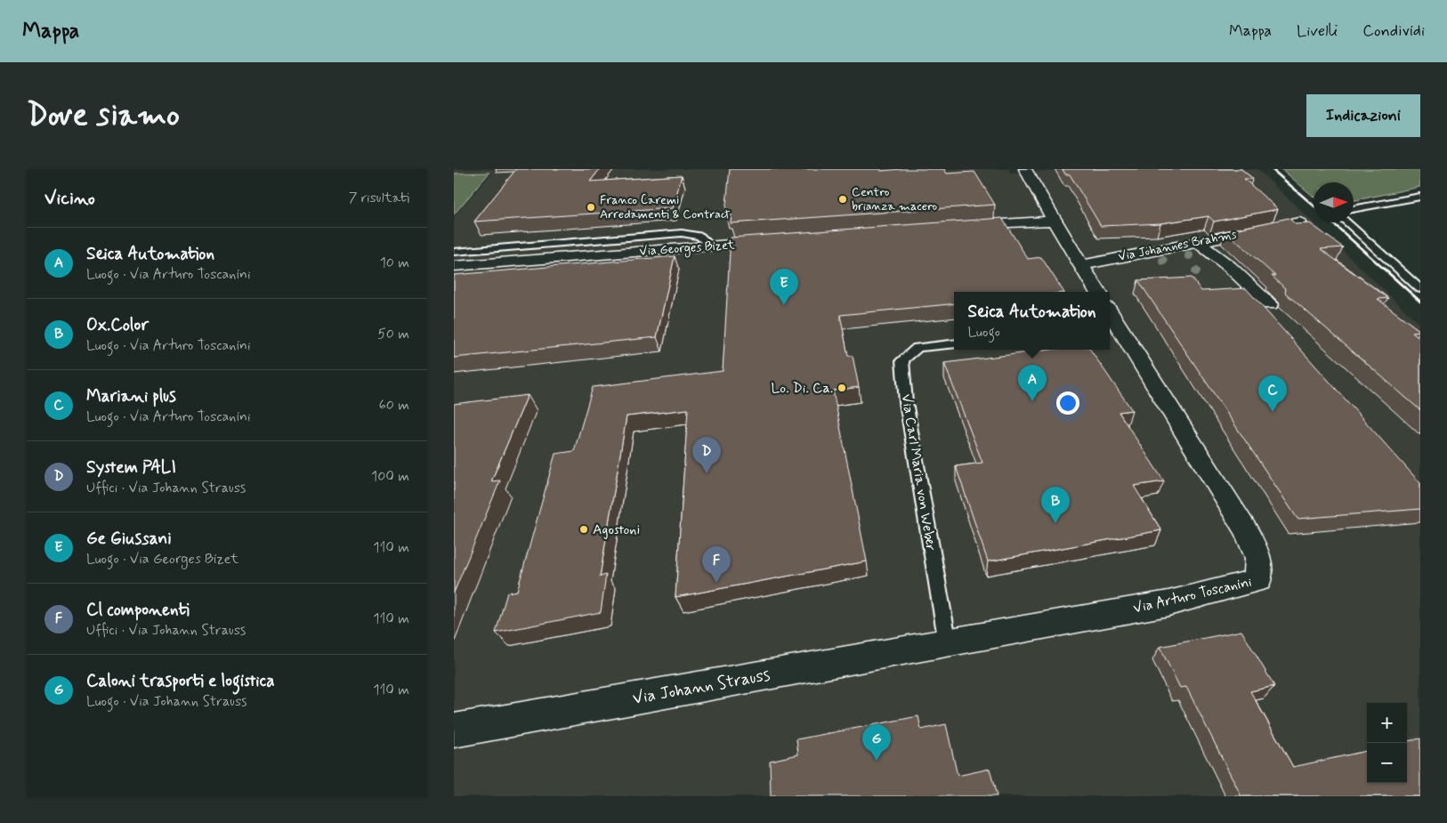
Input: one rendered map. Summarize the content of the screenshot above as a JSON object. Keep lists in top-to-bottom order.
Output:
{
  "streets": {
    "street": [
      "Via Johannes Brahms",
      "Via Georges Bizet",
      "Via Arturo Toscanini",
      "Via Johann Strauss"
    ],
    "lane": ["Via Carl Maria von Weber"]
  },
  "crossings": [
    ["Via Carl Maria von Weber", "Via Arturo Toscanini"],
    ["Via Carl Maria von Weber", "Via Johann Strauss"],
    ["Via Arturo Toscanini", "Via Johann Strauss"]
  ],
  "places": [
    "Centro brianza macero",
    "Franco Caremi Arredamenti & Contract",
    "Lo. Di. Ca.",
    "Agostoni"
  ],
  "north": "right",
  "page": {
    "header": "Mappa",
    "nav": ["Mappa", "Livelli", "Condividi"],
    "buttons": "Indicazioni",
    "title": "Dove siamo",
    "heading": ["Vicino", "7 risultati"],
    "list": [
      {
        "mark": "A",
        "name": "Seica Automation",
        "note": "Luogo · Via Arturo Toscanini",
        "value": "10 m"
      },
      {
        "mark": "B",
        "name": "Ox.Color",
        "note": "Luogo · Via Arturo Toscanini",
        "value": "50 m"
      },
      {
        "mark": "C",
        "name": "Mariani plus",
        "note": "Luogo · Via Arturo Toscanini",
        "value": "60 m"
      },
      {
        "mark": "D",
        "name": "System PALI",
        "note": "Uffici · Via Johann Strauss",
        "value": "100 m"
      },
      {
        "mark": "E",
        "name": "Ge Giussani",
        "note": "Luogo · Via Georges Bizet",
        "value": "110 m"
      },
      {
        "mark": "F",
        "name": "Cl componenti",
        "note": "Uffici · Via Johann Strauss",
        "value": "110 m"
      },
      {
        "mark": "G",
        "name": "Caloni trasporti e logistica",
        "note": "Luogo · Via Johann Strauss",
        "value": "110 m"
      }
    ],
    "pins": [
      "E",
      "A",
      "C",
      "D",
      "B",
      "F",
      "G"
    ],
    "popup": ["Seica Automation", "Luogo"],
    "map_buttons": ["+", "−"]
  }
}
